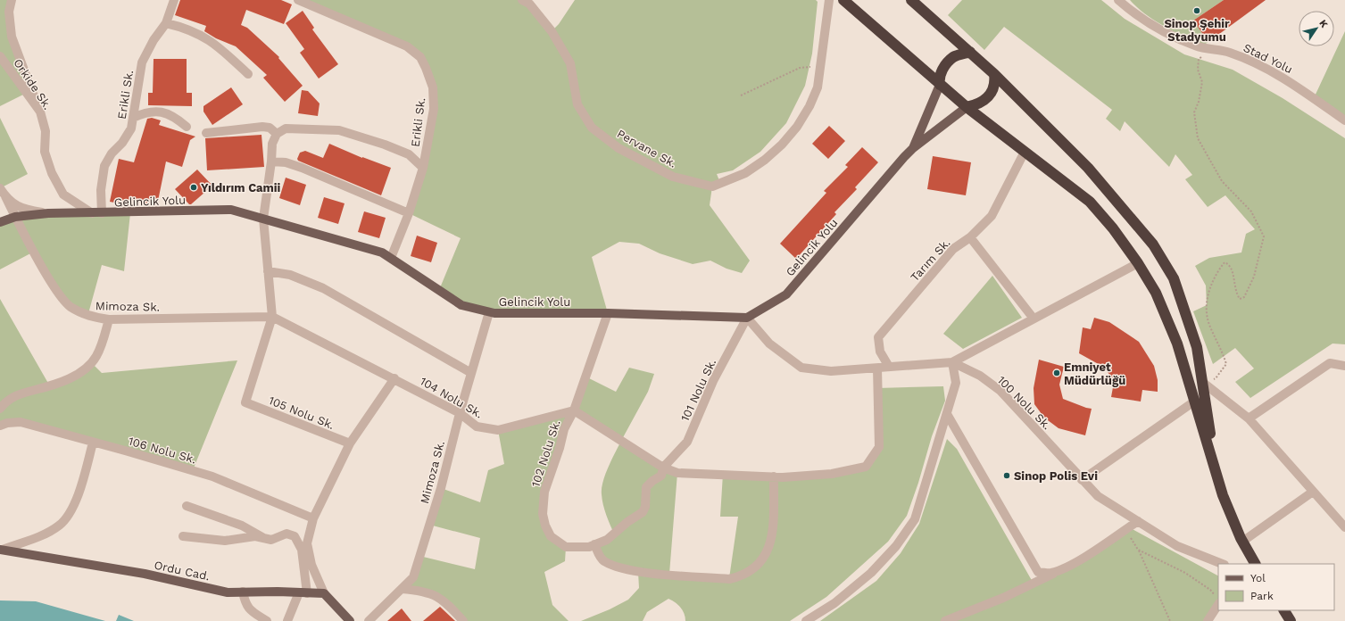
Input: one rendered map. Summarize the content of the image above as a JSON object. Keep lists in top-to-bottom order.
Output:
{
  "streets": {
    "main road": ["Gelincik Yolu", "Ordu Cad."],
    "street": [
      "Stad Yolu",
      "Orkide Sk.",
      "Erikli Sk.",
      "Pervane Sk.",
      "Tarım Sk.",
      "Mimoza Sk.",
      "101 Nolu Sk.",
      "104 Nolu Sk.",
      "100 Nolu Sk.",
      "105 Nolu Sk.",
      "106 Nolu Sk.",
      "102 Nolu Sk."
    ]
  },
  "crossings": [
    ["Orkide Sk.", "Gelincik Yolu"],
    ["Erikli Sk.", "Gelincik Yolu"],
    ["Gelincik Yolu", "Mimoza Sk."],
    ["Gelincik Yolu", "101 Nolu Sk."],
    ["Gelincik Yolu", "100 Nolu Sk."],
    ["Tarım Sk.", "100 Nolu Sk."],
    ["Mimoza Sk.", "104 Nolu Sk."],
    ["Mimoza Sk.", "105 Nolu Sk."],
    ["101 Nolu Sk.", "100 Nolu Sk."],
    ["101 Nolu Sk.", "102 Nolu Sk."],
    ["104 Nolu Sk.", "105 Nolu Sk."],
    ["104 Nolu Sk.", "102 Nolu Sk."]
  ],
  "places": [
    "Sinop Şehir Stadyumu",
    "Yıldırım Camii",
    "Emniyet Müdürlüğü",
    "Sinop Polis Evi"
  ],
  "legend": ["Yol", "Park"],
  "north": "top right"
}
